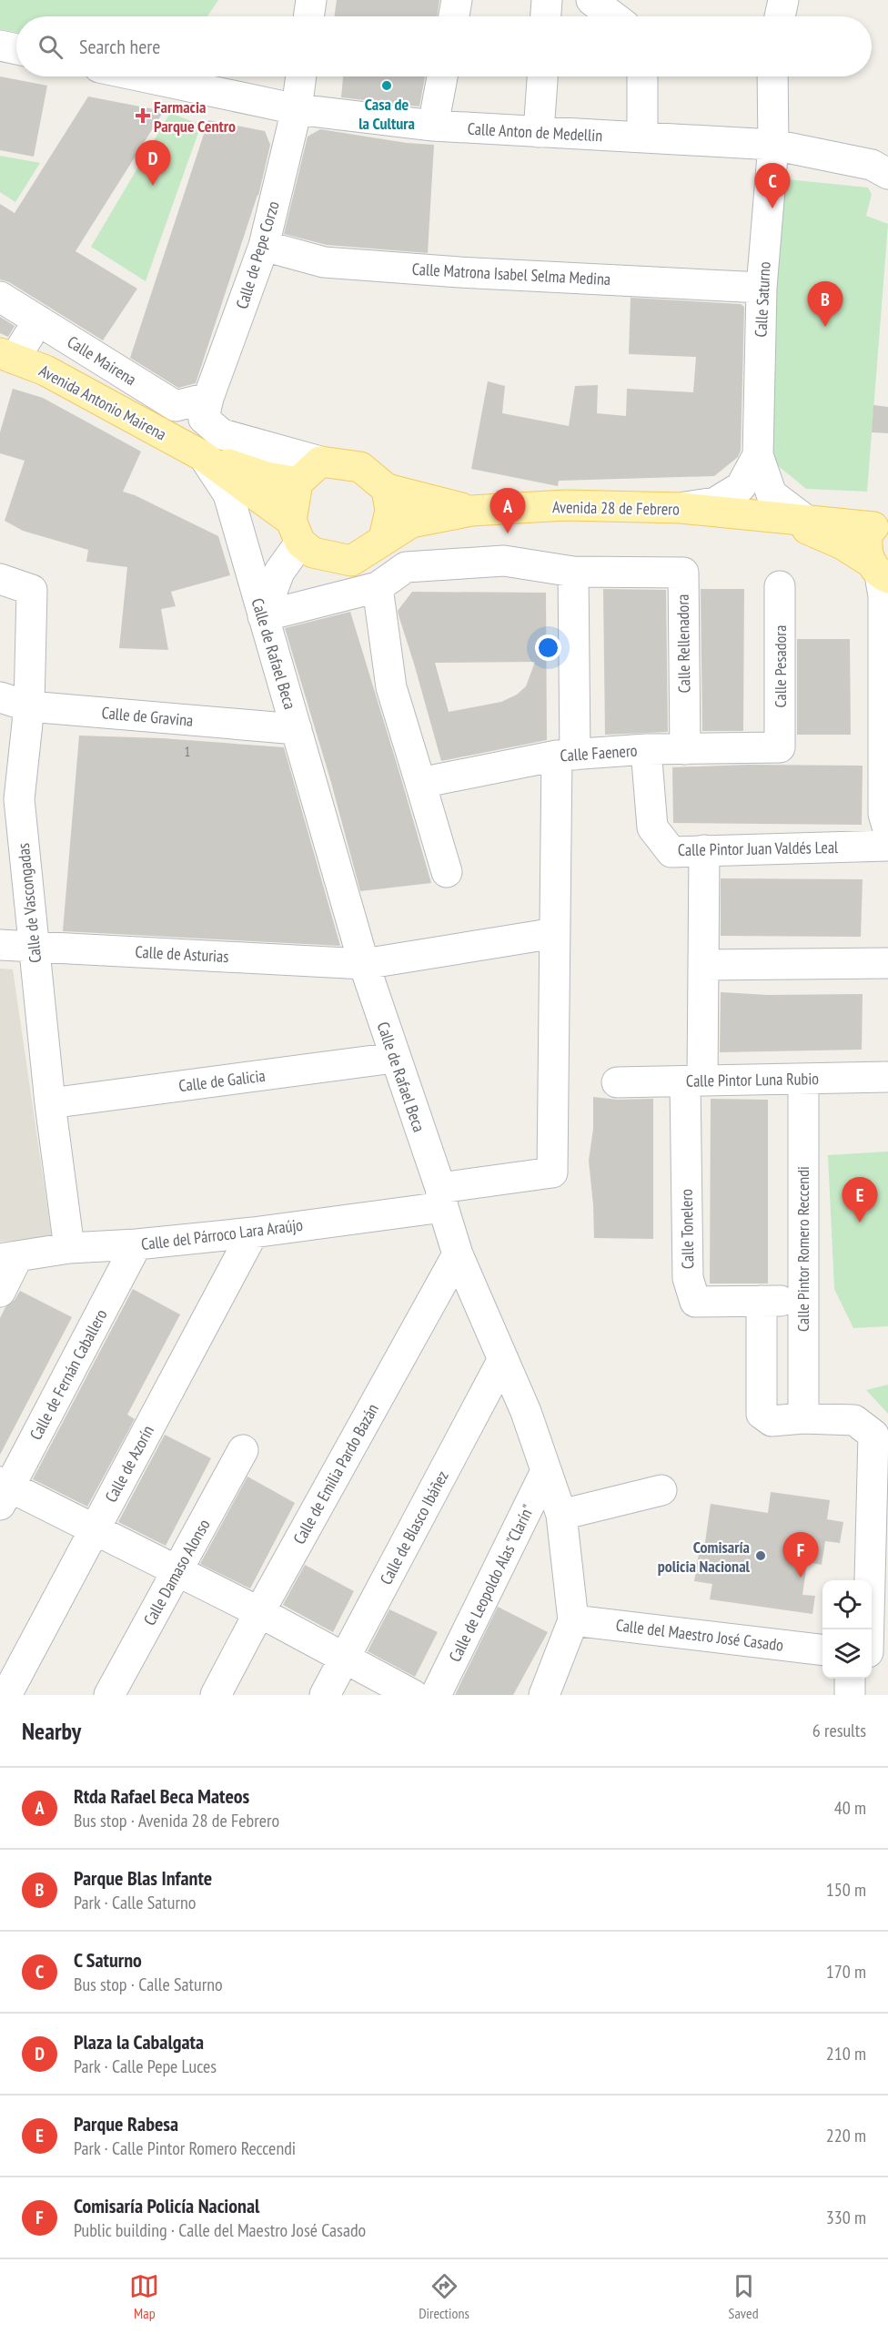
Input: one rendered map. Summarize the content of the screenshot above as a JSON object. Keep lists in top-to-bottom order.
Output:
{
  "streets": {
    "main road": ["Avenida Antonio Mairena", "Avenida 28 de Febrero"],
    "street": [
      "Calle Anton de Medellin",
      "Calle de Pepe Corzo",
      "Calle Matrona Isabel Selma Medina",
      "Calle Saturno",
      "Calle Mairena",
      "Calle Rellenadora",
      "Calle de Rafael Beca",
      "Calle Pesadora",
      "Calle de Gravina",
      "Calle Faenero",
      "Calle Pintor Juan Valdés Leal",
      "Calle de Vascongadas",
      "Calle de Asturias",
      "Calle Pintor Luna Rubio",
      "Calle de Galicia",
      "Calle Tonelero",
      "Calle del Párroco Lara Araújo",
      "Calle Pintor Romero Reccendi",
      "Calle de Fernán Caballero",
      "Calle de Azorín",
      "Calle de Emilia Pardo Bazán",
      "Calle de Blasco Ibáñez",
      "Calle Damaso Alonso",
      "Calle de Leopoldo Alas \"Clarín\"",
      "Calle del Maestro José Casado"
    ]
  },
  "crossings": [
    ["Calle Anton de Medellin", "Calle de Pepe Corzo"],
    ["Calle Anton de Medellin", "Calle Saturno"],
    ["Calle de Pepe Corzo", "Calle Matrona Isabel Selma Medina"],
    ["Calle de Pepe Corzo", "Calle Mairena"],
    ["Calle de Pepe Corzo", "Avenida 28 de Febrero"],
    ["Calle Matrona Isabel Selma Medina", "Calle Saturno"],
    ["Avenida Antonio Mairena", "Calle de Rafael Beca"],
    ["Calle Rellenadora", "Calle Faenero"],
    ["Calle de Rafael Beca", "Calle de Gravina"],
    ["Calle de Rafael Beca", "Calle de Asturias"],
    ["Calle de Rafael Beca", "Calle de Galicia"],
    ["Calle de Rafael Beca", "Calle del Párroco Lara Araújo"],
    ["Calle de Rafael Beca", "Calle de Emilia Pardo Bazán"],
    ["Calle de Rafael Beca", "Calle de Blasco Ibáñez"],
    ["Calle de Rafael Beca", "Calle de Leopoldo Alas \"Clarín\""],
    ["Calle de Rafael Beca", "Calle del Maestro José Casado"],
    ["Calle Pesadora", "Calle Faenero"],
    ["Calle de Gravina", "Calle de Vascongadas"],
    ["Calle Faenero", "Calle Pintor Juan Valdés Leal"],
    ["Calle Pintor Juan Valdés Leal", "Calle Tonelero"],
    ["Calle de Vascongadas", "Calle de Asturias"],
    ["Calle de Vascongadas", "Calle de Galicia"],
    ["Calle de Vascongadas", "Calle del Párroco Lara Araújo"],
    ["Calle de Asturias", "Calle del Párroco Lara Araújo"],
    ["Calle Pintor Luna Rubio", "Calle Tonelero"],
    ["Calle Pintor Luna Rubio", "Calle Pintor Romero Reccendi"],
    ["Calle Tonelero", "Calle Pintor Romero Reccendi"],
    ["Calle del Párroco Lara Araújo", "Calle de Fernán Caballero"],
    ["Calle del Párroco Lara Araújo", "Calle de Azorín"]
  ],
  "places": {
    "other": ["Casa de la Cultura", "Comisaría policia Nacional"],
    "health": ["Farmacia Parque Centro"]
  },
  "house_numbers": ["1"],
  "page": {
    "search": "Search here",
    "pins": [
      "D",
      "C",
      "B",
      "A",
      "E",
      "F"
    ],
    "heading": ["Nearby", "6 results"],
    "list": [
      {
        "mark": "A",
        "name": "Rtda Rafael Beca Mateos",
        "note": "Bus stop · Avenida 28 de Febrero",
        "value": "40 m"
      },
      {
        "mark": "B",
        "name": "Parque Blas Infante",
        "note": "Park · Calle Saturno",
        "value": "150 m"
      },
      {
        "mark": "C",
        "name": "C Saturno",
        "note": "Bus stop · Calle Saturno",
        "value": "170 m"
      },
      {
        "mark": "D",
        "name": "Plaza la Cabalgata",
        "note": "Park · Calle Pepe Luces",
        "value": "210 m"
      },
      {
        "mark": "E",
        "name": "Parque Rabesa",
        "note": "Park · Calle Pintor Romero Reccendi",
        "value": "220 m"
      },
      {
        "mark": "F",
        "name": "Comisaría Policía Nacional",
        "note": "Public building · Calle del Maestro José Casado",
        "value": "330 m"
      }
    ],
    "nav": ["Map", "Directions", "Saved"]
  }
}
